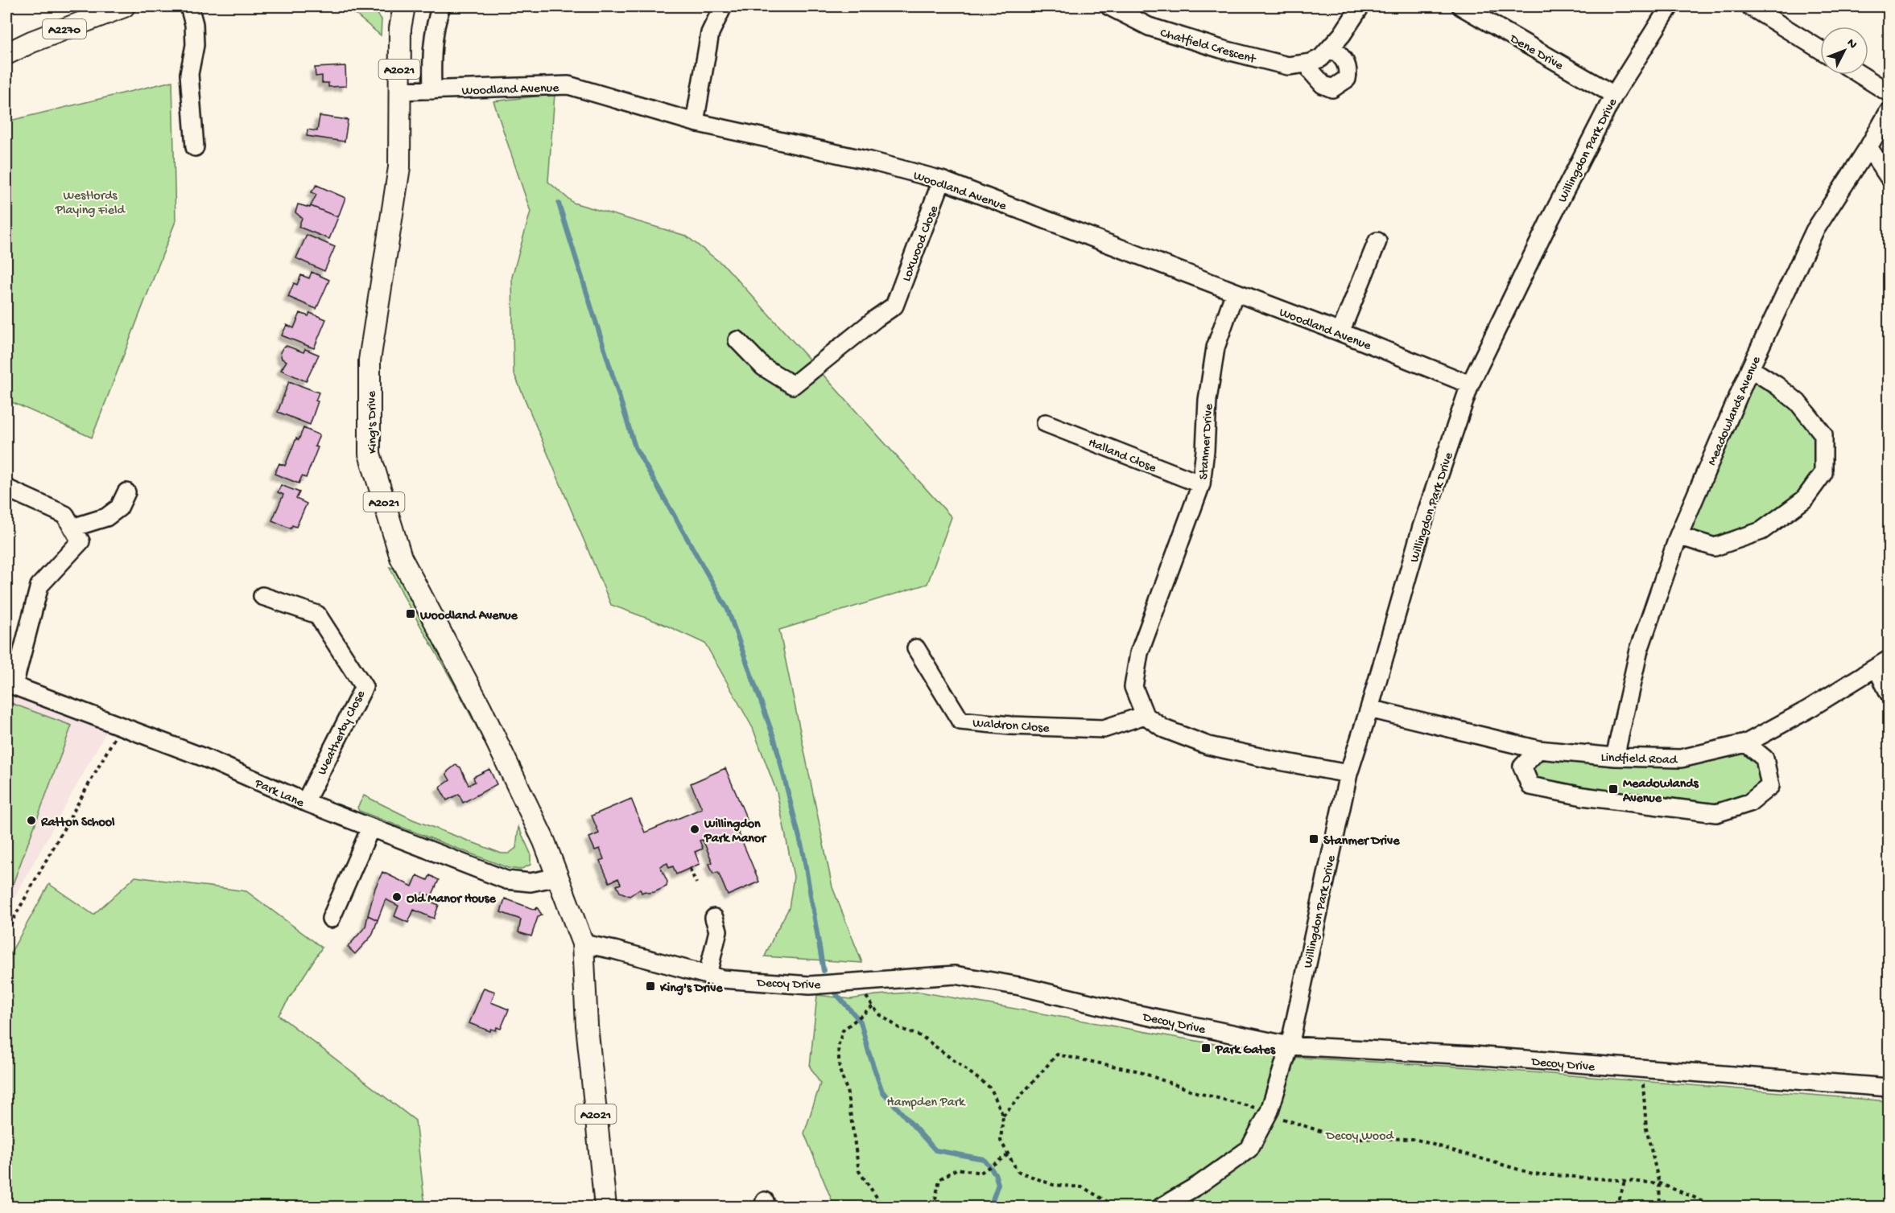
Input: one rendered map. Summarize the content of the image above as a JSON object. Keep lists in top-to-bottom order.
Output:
{
  "streets": {
    "main road": ["A2270", "A2021", "King's Drive"],
    "street": [
      "Chatfield Crescent",
      "Dene Drive",
      "Woodland Avenue",
      "Willingdon Park Drive",
      "Loxwood Close",
      "Meadowlands Avenue",
      "Stanmer Drive",
      "Halland Close",
      "Waldron Close",
      "Weatherby Close",
      "Lindfield Road",
      "Park Lane",
      "Decoy Drive"
    ]
  },
  "crossings": [
    ["Dene Drive", "Willingdon Park Drive"],
    ["Woodland Avenue", "Willingdon Park Drive"],
    ["Woodland Avenue", "Loxwood Close"],
    ["Woodland Avenue", "King's Drive"],
    ["Woodland Avenue", "Stanmer Drive"],
    ["Willingdon Park Drive", "Stanmer Drive"],
    ["Willingdon Park Drive", "Lindfield Road"],
    ["Willingdon Park Drive", "Decoy Drive"],
    ["Meadowlands Avenue", "Lindfield Road"],
    ["King's Drive", "Park Lane"],
    ["King's Drive", "Decoy Drive"],
    ["Stanmer Drive", "Halland Close"],
    ["Stanmer Drive", "Waldron Close"],
    ["Weatherby Close", "Park Lane"]
  ],
  "parks": ["Westlords Playing Field", "Hampden Park", "Decoy Wood"],
  "places": {
    "transit": [
      "Woodland Avenue",
      "Meadowlands Avenue",
      "Stanmer Drive",
      "King's Drive",
      "Park Gates"
    ],
    "other": ["Ratton School", "Willingdon Park Manor", "Old Manor House"]
  },
  "north": "top right"
}
